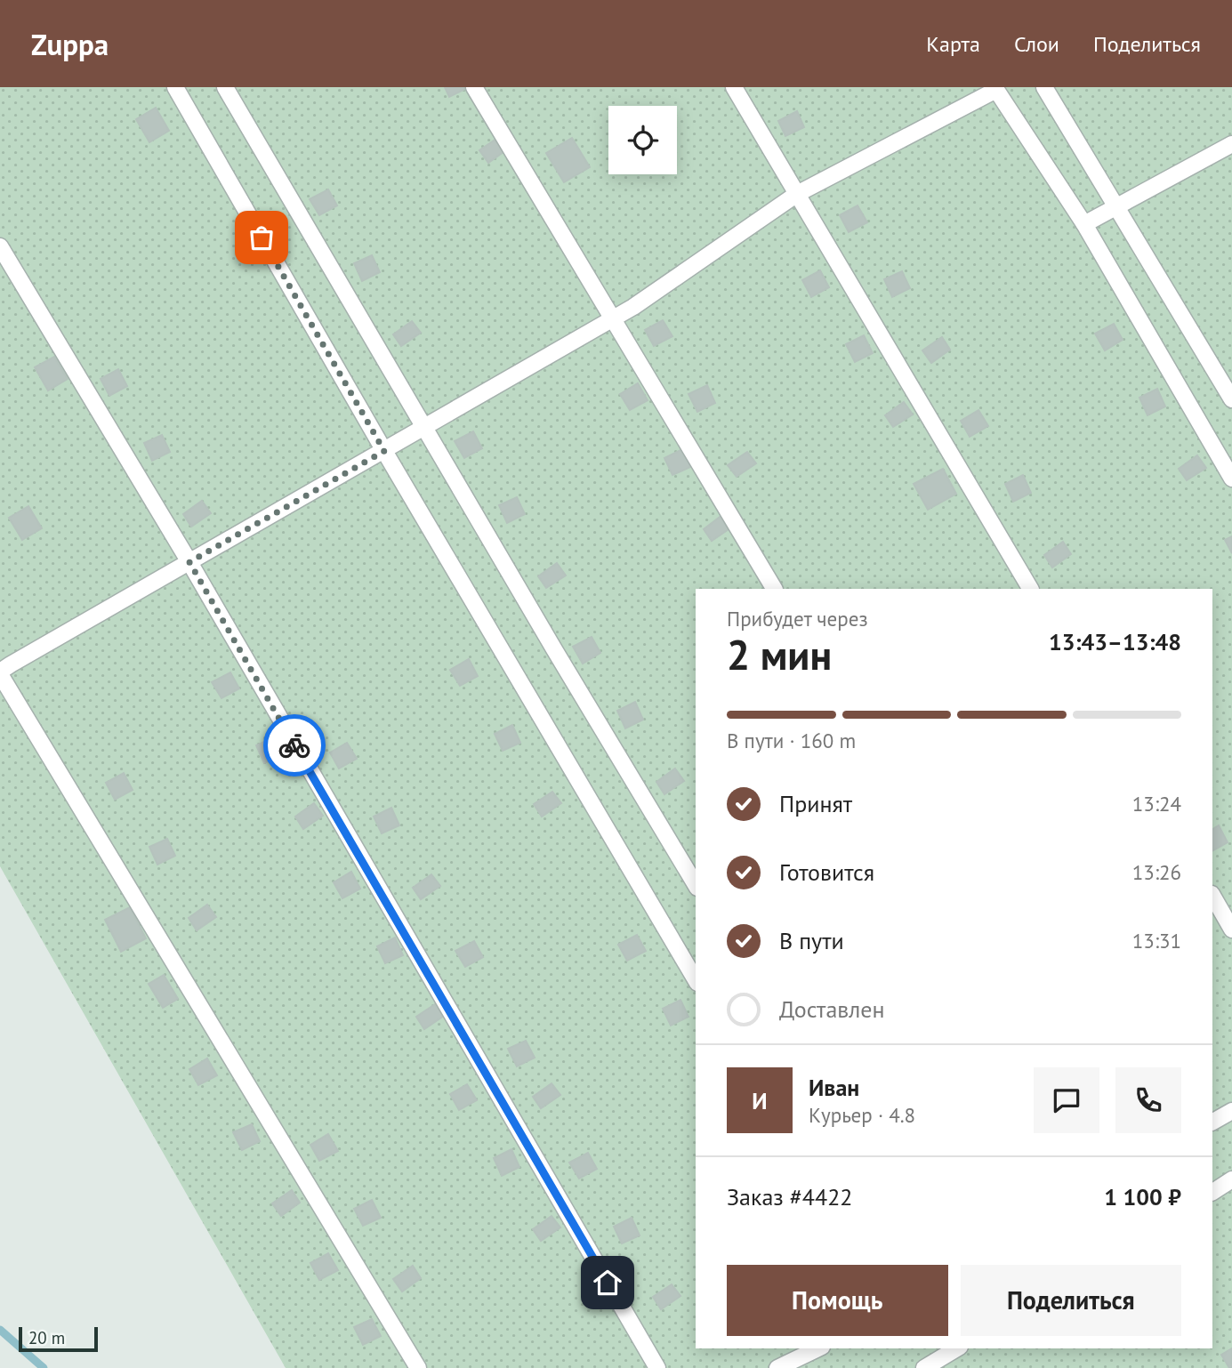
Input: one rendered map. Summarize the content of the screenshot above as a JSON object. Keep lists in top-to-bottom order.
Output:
{
  "scale_bar": "20 m",
  "page": {
    "header": "Zuppa",
    "nav": ["Карта", "Слои", "Поделиться"],
    "heading": ["2 мин", "Прибудет через", "13:43–13:48"],
    "panel": [
      "Иван",
      "Курьер · 4.8",
      "Заказ #4422",
      "1 100 ₽"
    ],
    "bar": "В пути · 160 m",
    "list": [
      ["Принят", "13:24"],
      ["Готовится", "13:26"],
      ["В пути", "13:31"],
      "Доставлен"
    ],
    "round": "И",
    "buttons": ["Помощь", "Поделиться"],
    "scale": "20 m"
  }
}
